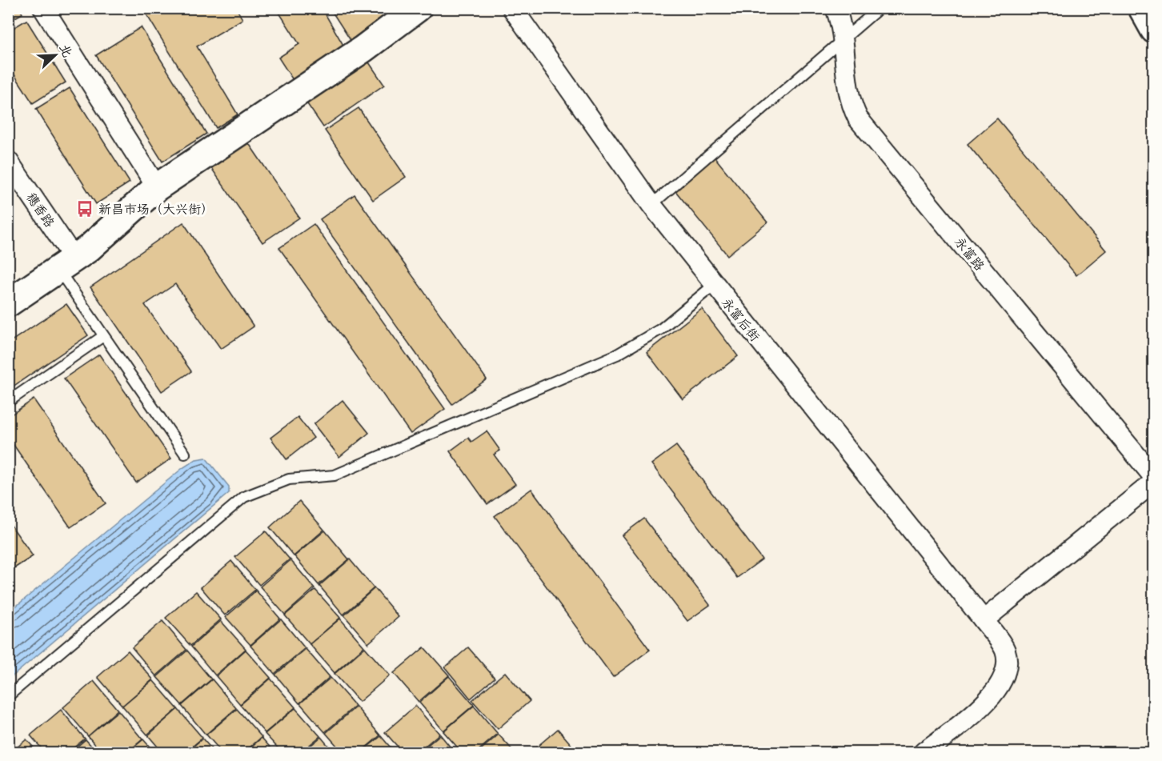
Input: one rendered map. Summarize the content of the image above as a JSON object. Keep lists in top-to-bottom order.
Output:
{
  "streets": {
    "street": ["穗香路", "永富路", "永富后街"]
  },
  "places": {
    "bus stop": ["新昌市场（大兴街）"]
  },
  "north": "top right"
}
